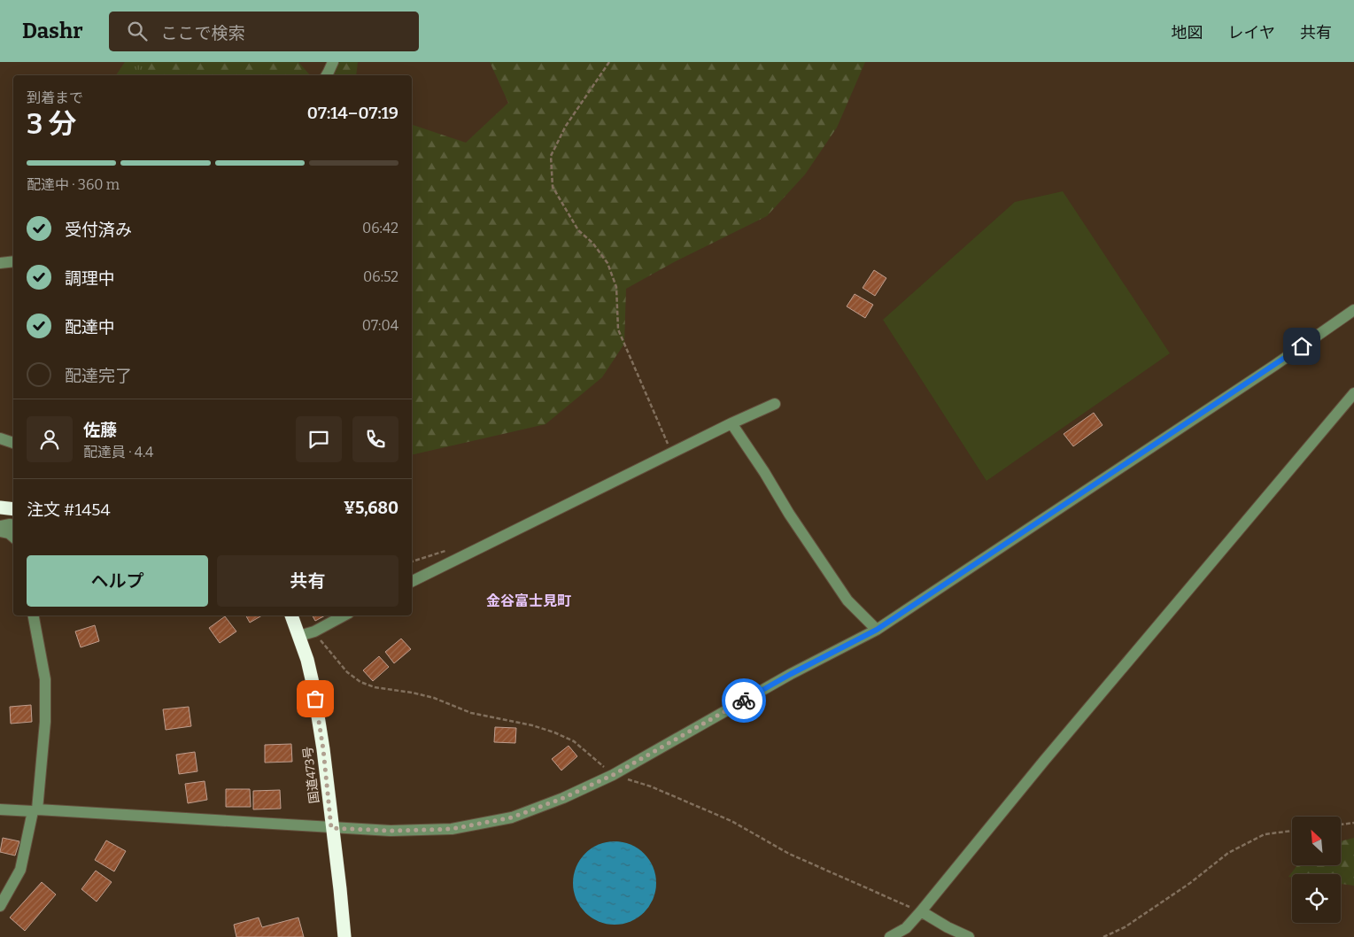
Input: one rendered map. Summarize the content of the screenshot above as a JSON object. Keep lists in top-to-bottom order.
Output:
{
  "streets": {
    "highway": ["国道473号"]
  },
  "districts": ["金谷富士見町"],
  "north": "top left",
  "page": {
    "header": "Dashr",
    "search": "ここで検索",
    "nav": ["地図", "レイヤ", "共有"],
    "heading": ["3 分", "到着まで", "07:14–07:19"],
    "panel": [
      "佐藤",
      "配達員 · 4.4",
      "注文 #1454",
      "¥5,680"
    ],
    "bar": "配達中 · 360 m",
    "list": [
      ["受付済み", "06:42"],
      ["調理中", "06:52"],
      ["配達中", "07:04"],
      "配達完了"
    ],
    "buttons": ["ヘルプ", "共有"]
  }
}
